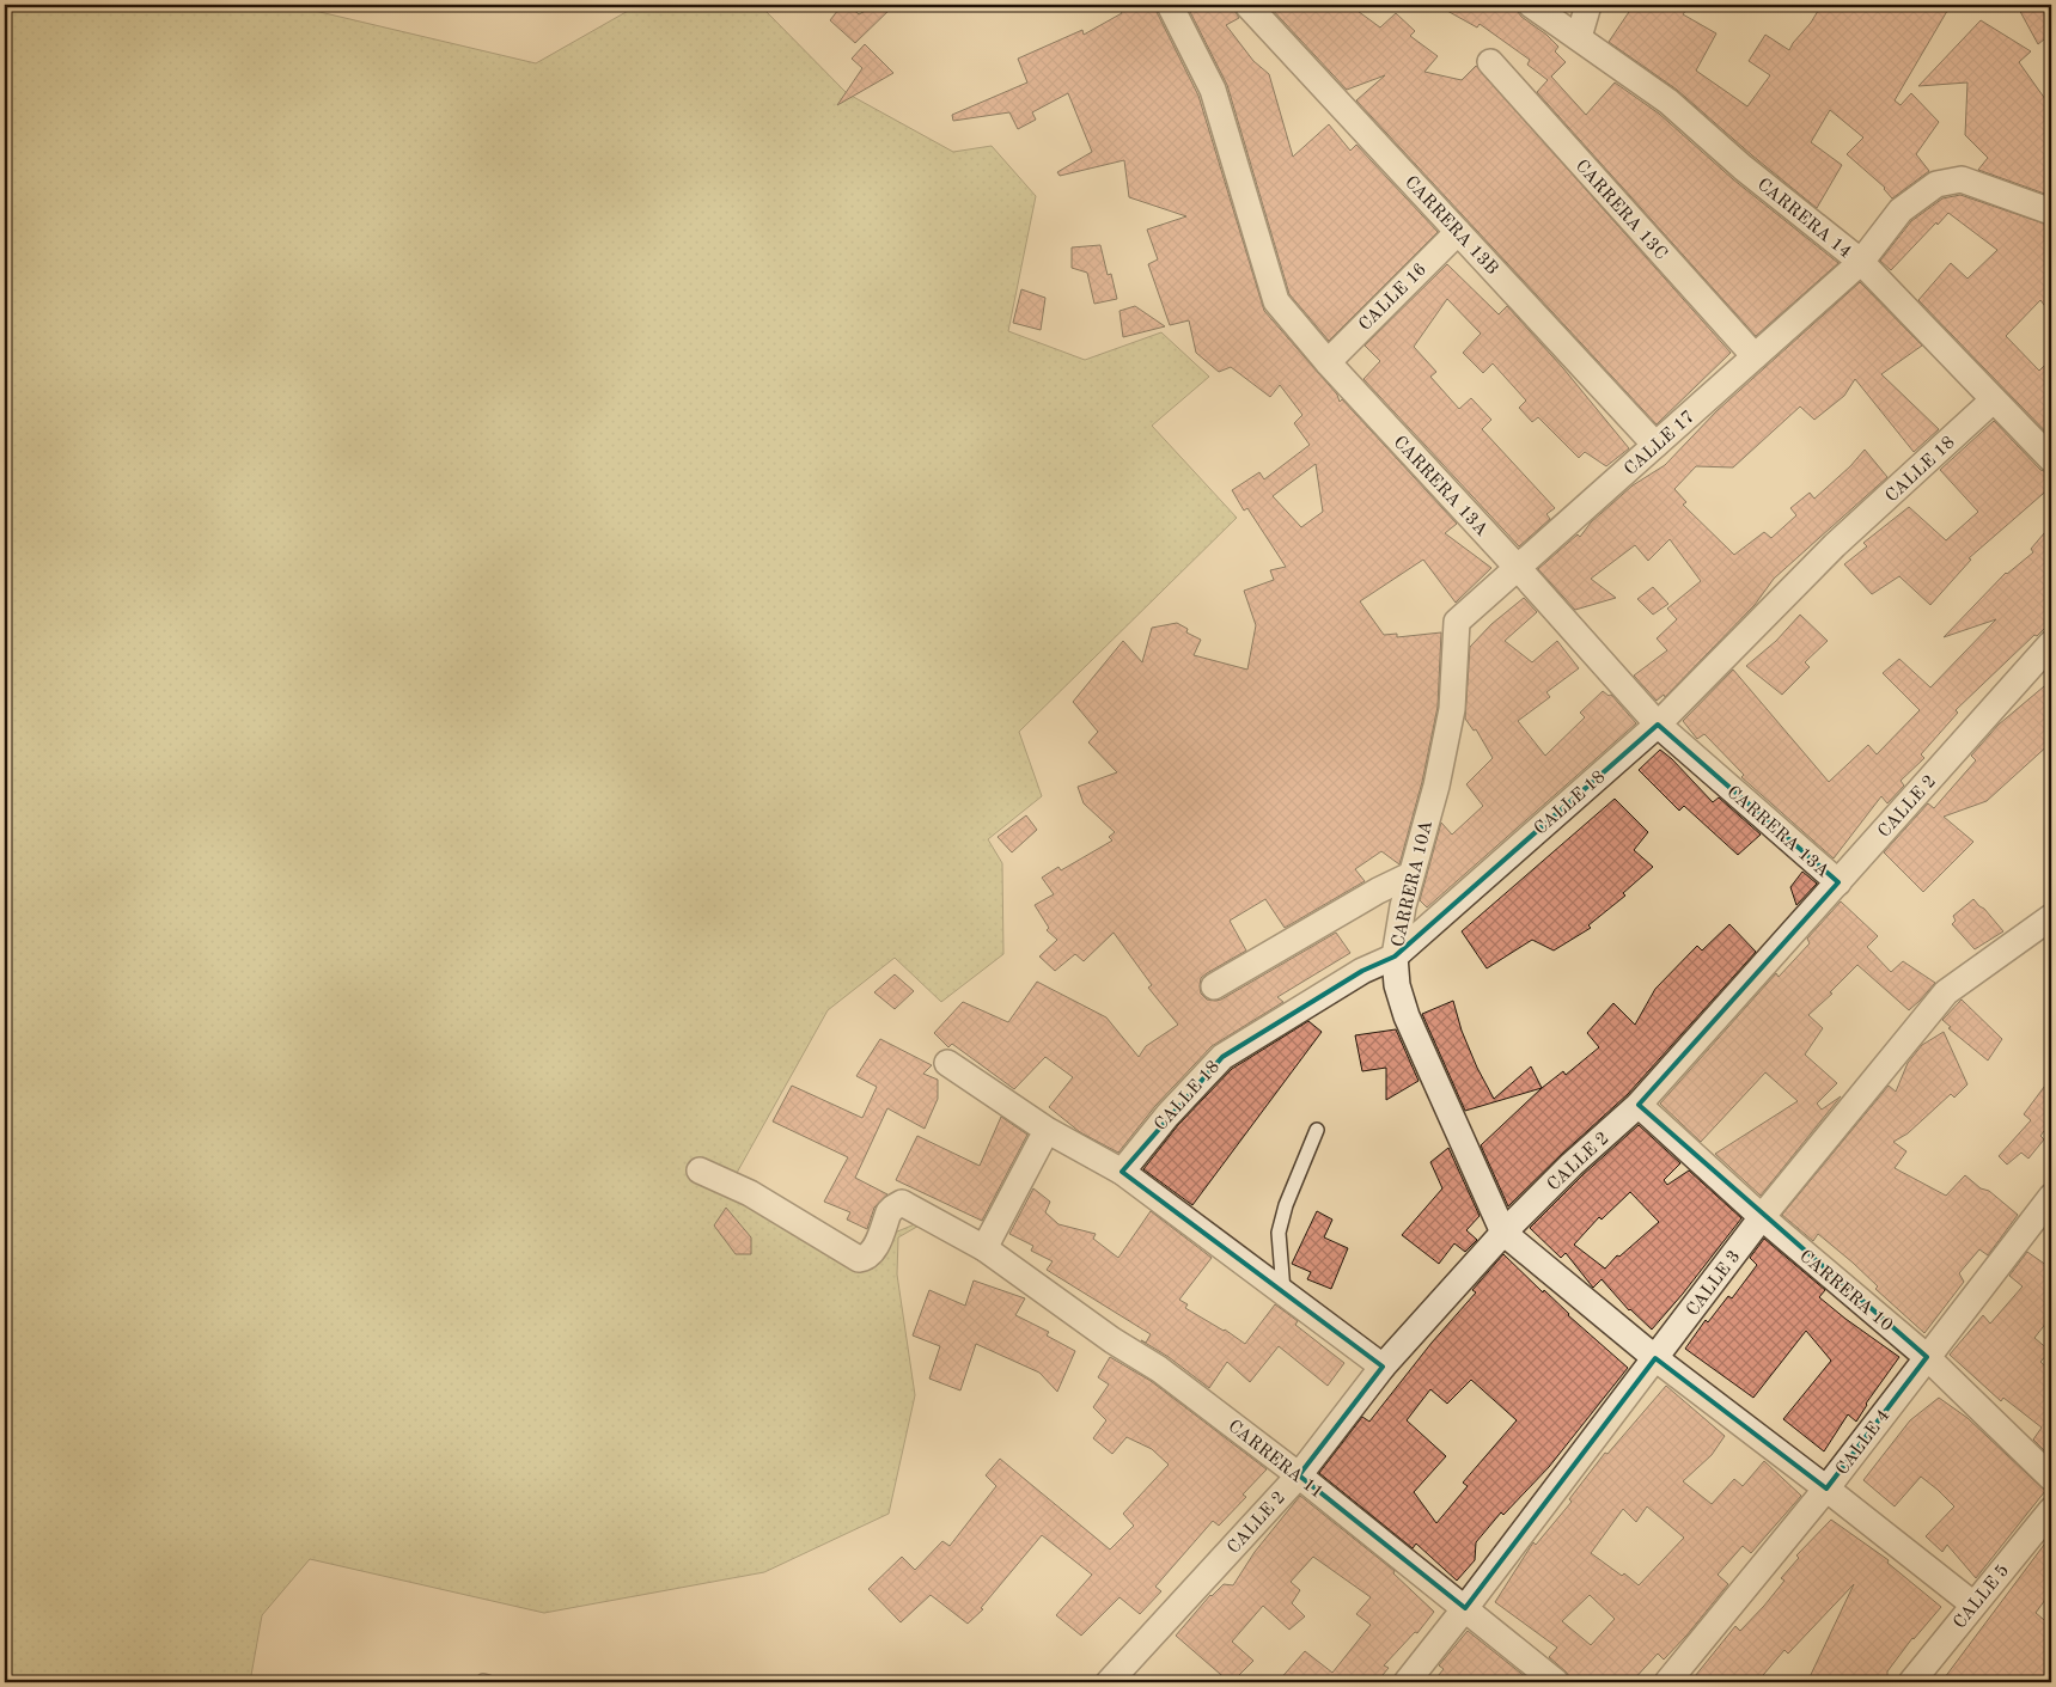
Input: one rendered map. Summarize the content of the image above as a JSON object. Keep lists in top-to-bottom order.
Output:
{
  "streets": {
    "street": [
      "CARRERA 13C",
      "CARRERA 14",
      "CARRERA 13B",
      "CALLE 16",
      "CALLE 17",
      "CALLE 18",
      "CARRERA 13A",
      "CALLE 2",
      "CARRERA 10A",
      "CALLE 3",
      "CARRERA 10",
      "CALLE 4",
      "CARRERA 11",
      "CALLE 5"
    ]
  },
  "crossings": [
    ["CARRERA 13C", "CALLE 17"],
    ["CARRERA 14", "CALLE 17"],
    ["CARRERA 14", "CALLE 18"],
    ["CARRERA 13B", "CALLE 16"],
    ["CARRERA 13B", "CALLE 17"],
    ["CALLE 16", "CARRERA 13A"],
    ["CALLE 17", "CARRERA 13A"],
    ["CALLE 17", "CARRERA 10A"],
    ["CALLE 18", "CARRERA 13A"],
    ["CALLE 18", "CARRERA 10A"],
    ["CARRERA 13A", "CALLE 2"],
    ["CALLE 2", "CARRERA 10A"],
    ["CALLE 2", "CARRERA 10"],
    ["CALLE 2", "CARRERA 11"],
    ["CALLE 3", "CARRERA 10"],
    ["CALLE 3", "CARRERA 11"],
    ["CARRERA 10", "CALLE 4"]
  ]
}
